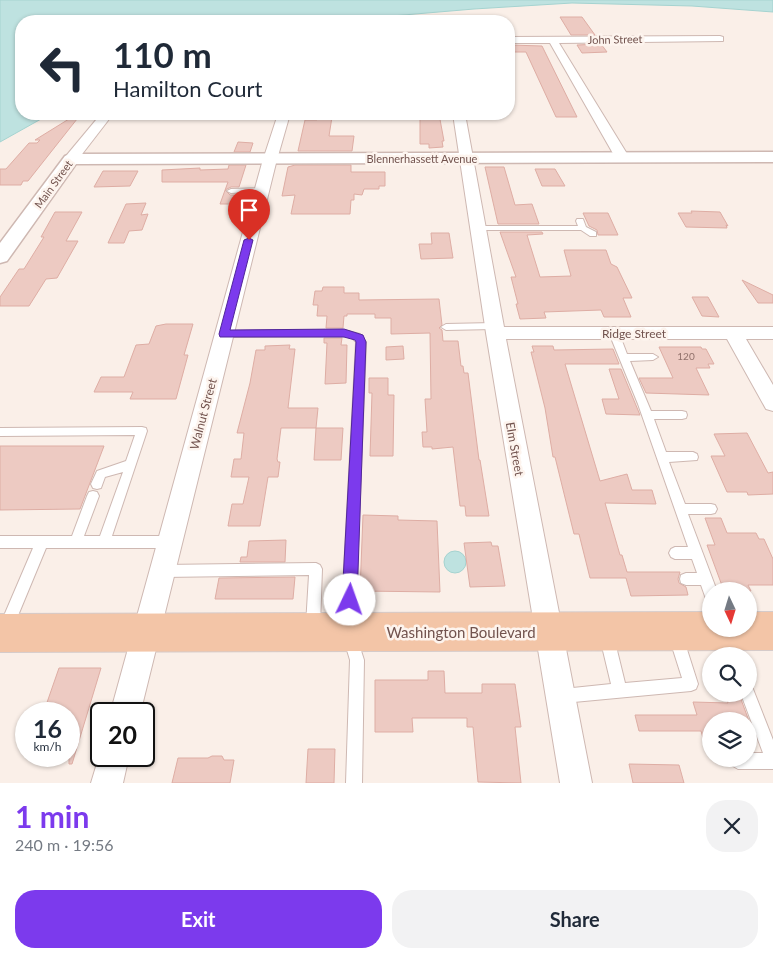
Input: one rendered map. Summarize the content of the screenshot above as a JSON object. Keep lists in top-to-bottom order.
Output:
{
  "streets": {
    "main road": ["Washington Boulevard"],
    "street": [
      "John Street",
      "Blennerhassett Avenue",
      "Main Street",
      "Ridge Street",
      "Walnut Street",
      "Elm Street"
    ]
  },
  "crossings": [
    ["Blennerhassett Avenue", "Main Street"],
    ["Blennerhassett Avenue", "Walnut Street"],
    ["Blennerhassett Avenue", "Elm Street"],
    ["Ridge Street", "Elm Street"],
    ["Walnut Street", "Washington Boulevard"],
    ["Elm Street", "Washington Boulevard"]
  ],
  "house_numbers": ["120"],
  "north": "bottom",
  "page": {
    "turn": ["110 m", "Hamilton Court"],
    "speed": "16 km/h",
    "limit": "20",
    "heading": ["1 min", "240 m · 19:56"],
    "buttons": ["Exit", "Share"]
  }
}
